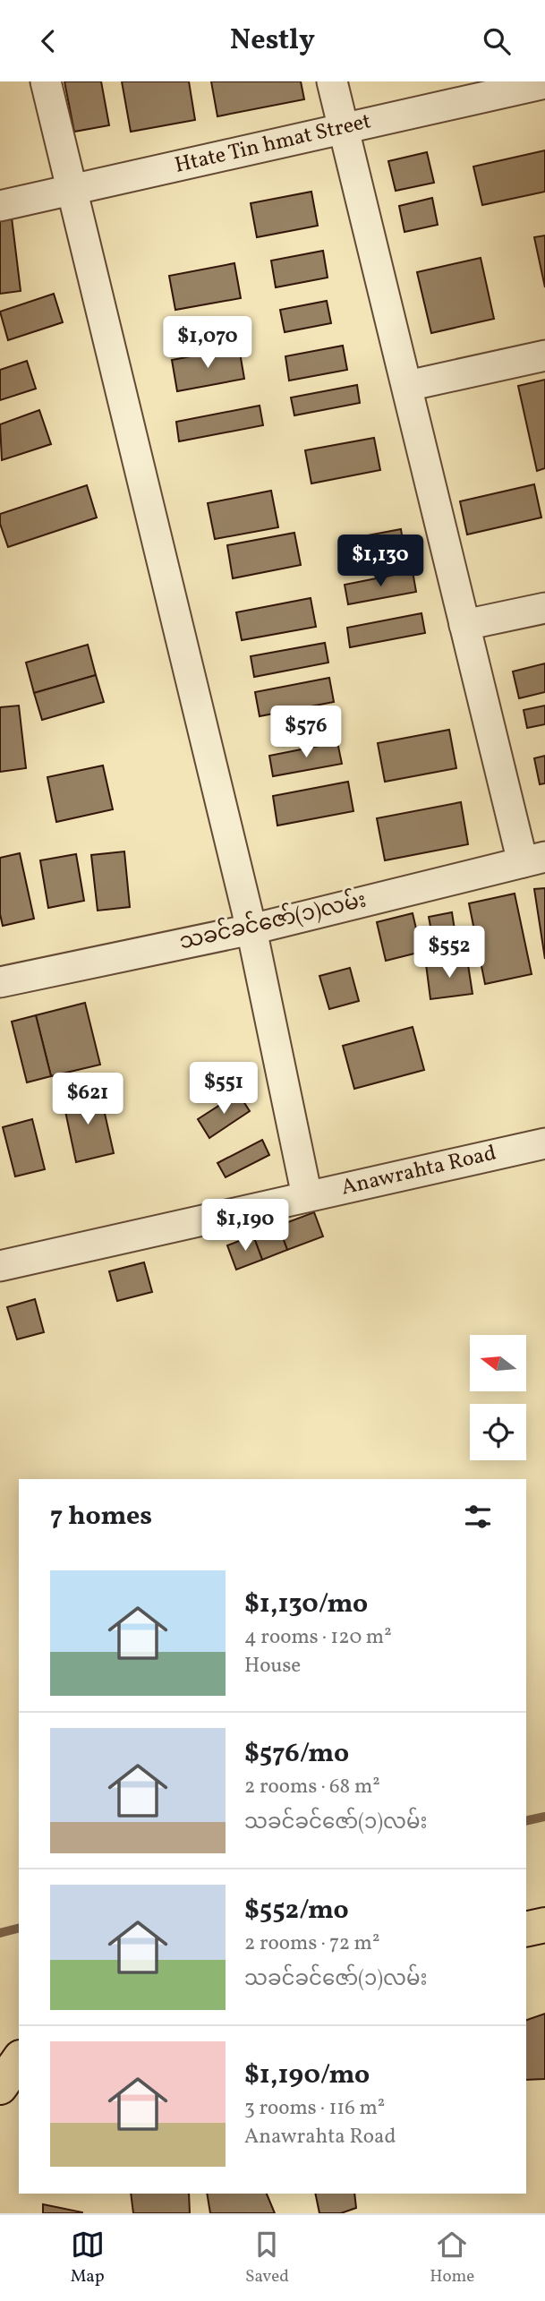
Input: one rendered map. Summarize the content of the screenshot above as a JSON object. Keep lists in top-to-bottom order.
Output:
{
  "streets": {
    "street": ["Htate Tin hmat Street", "သခင်ခင်ဇော်(၁)လမ်း", "Anawrahta Road"]
  },
  "north": "left",
  "page": {
    "header": "Nestly",
    "price": [
      "$1,070",
      "$1,130",
      "$576",
      "$552",
      "$551",
      "$621",
      "$1,190"
    ],
    "heading": "7 homes",
    "list": [
      {
        "name": "$1,130/mo",
        "note": "4 rooms · 120 m² · House"
      },
      {
        "name": "$576/mo",
        "note": "2 rooms · 68 m² · သခင်ခင်ဇော်(၁)လမ်း"
      },
      {
        "name": "$552/mo",
        "note": "2 rooms · 72 m² · သခင်ခင်ဇော်(၁)လမ်း"
      },
      {
        "name": "$1,190/mo",
        "note": "3 rooms · 116 m² · Anawrahta Road"
      }
    ],
    "tabs": ["Map", "Saved", "Home"]
  }
}
